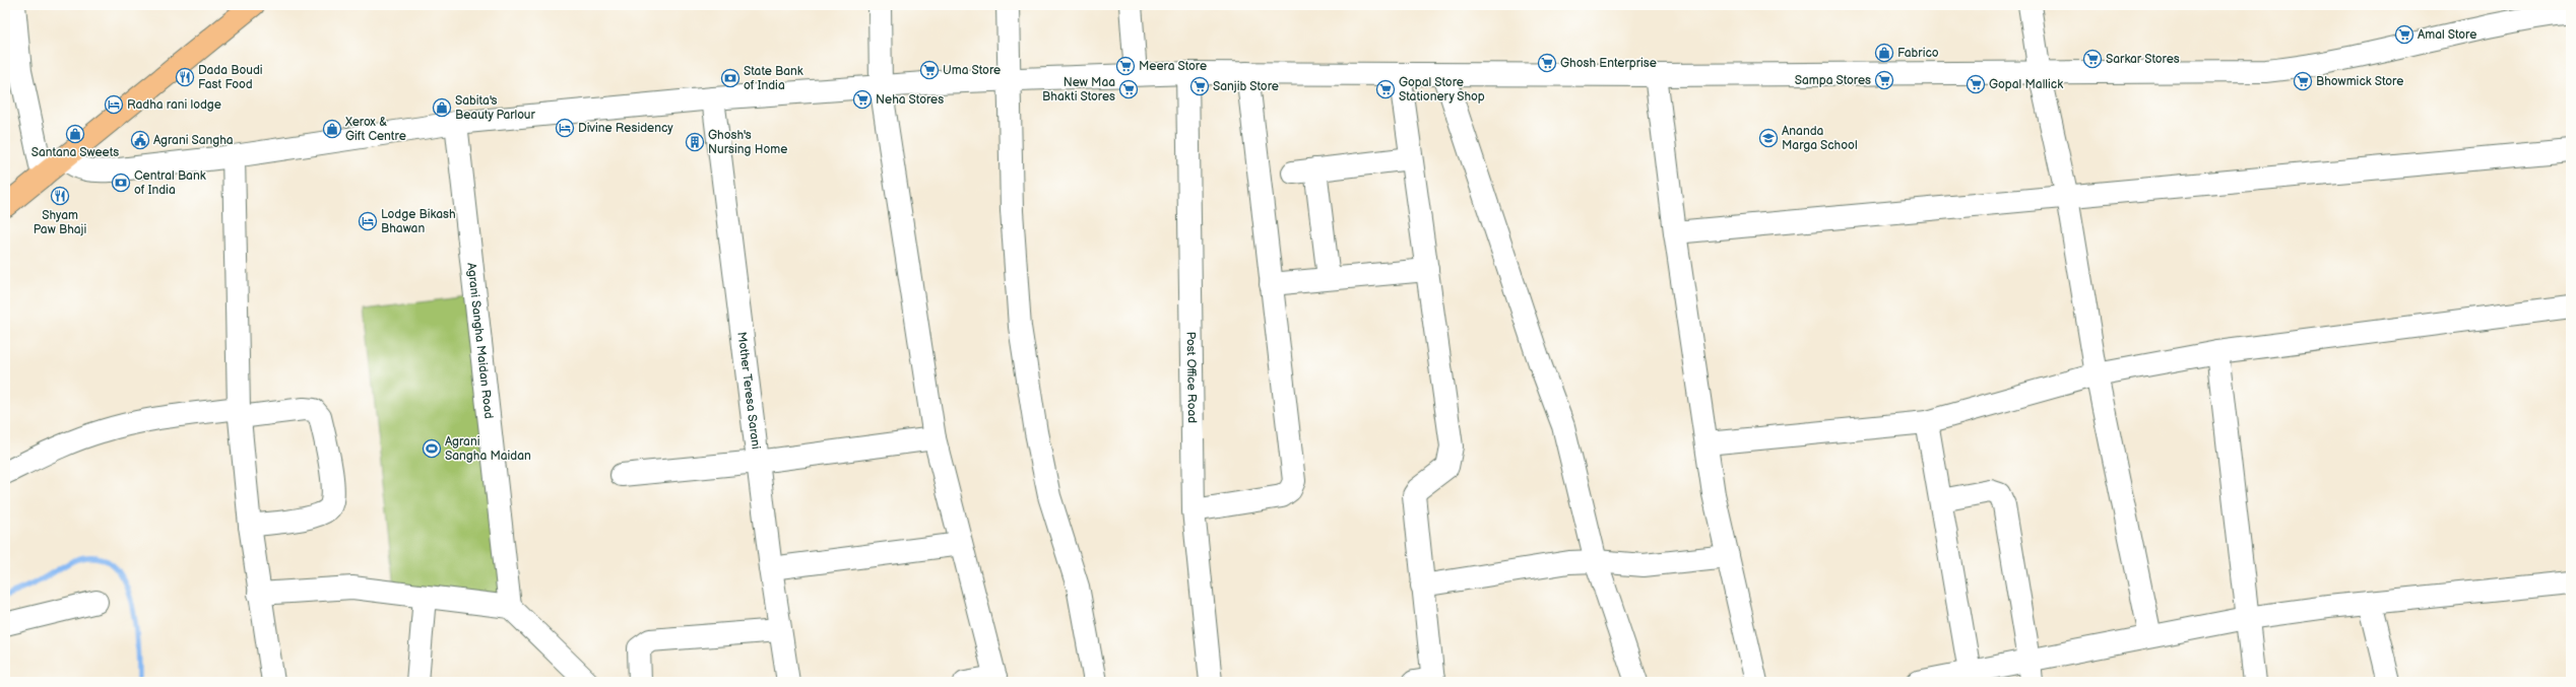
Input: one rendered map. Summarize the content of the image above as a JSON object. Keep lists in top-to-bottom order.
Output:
{
  "streets": {
    "street": ["Agrani Sangha Maidan Road", "Post Office Road", "Mother Teresa Sarani"]
  },
  "places": {
    "supermarket": [
      "Amal Store",
      "Sarkar Stores",
      "Ghosh Enterprise",
      "Meera Store",
      "Uma Store",
      "Sampa Stores",
      "Bhowmick Store",
      "Gopal Mallick",
      "Sanjib Store",
      "New Maa Bhakti Stores",
      "Gopal Store Stationery Shop",
      "Neha Stores"
    ],
    "shop": [
      "Fabrico",
      "Sabita's Beauty Parlour",
      "Xerox & Gift Centre",
      "Santana Sweets"
    ],
    "restaurant": ["Dada Boudi Fast Food", "Shyam Paw Bhaji"],
    "bank": ["State Bank of India", "Central Bank of India"],
    "hotel": ["Radha rani lodge", "Divine Residency", "Lodge Bikash Bhawan"],
    "school or university": ["Ananda Marga School"],
    "public building": ["Agrani Sangha"],
    "building": ["Ghosh's Nursing Home"],
    "sports": ["Agrani Sangha Maidan"]
  }
}
